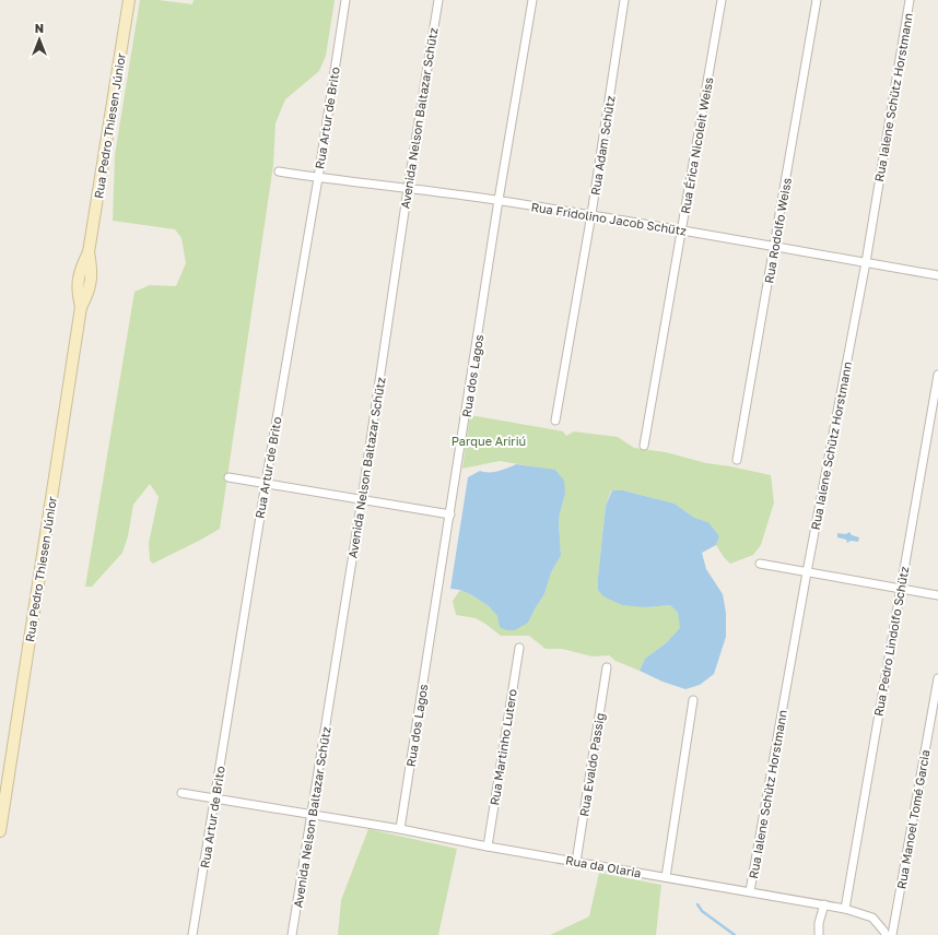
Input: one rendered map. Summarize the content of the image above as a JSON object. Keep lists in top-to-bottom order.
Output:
{
  "streets": {
    "main road": ["Rua Pedro Thiesen Júnior"],
    "street": [
      "Rua Ialene Schütz Horstmann",
      "Rua Artur de Brito",
      "Avenida Nelson Baltazar Schütz",
      "Rua Adam Schütz",
      "Rua Érica Nicoleit Weiss",
      "Rua Fridolino Jacob Schütz",
      "Rua Rodolfo Weiss",
      "Rua dos Lagos",
      "Rua Pedro Lindolfo Schütz",
      "Rua Martinho Lutero",
      "Rua Evaldo Passig",
      "Rua Manoel Tomé Garcia",
      "Rua da Olaria"
    ]
  },
  "crossings": [
    ["Rua Ialene Schütz Horstmann", "Rua Fridolino Jacob Schütz"],
    ["Rua Ialene Schütz Horstmann", "Rua da Olaria"],
    ["Rua Artur de Brito", "Rua Fridolino Jacob Schütz"],
    ["Rua Artur de Brito", "Rua da Olaria"],
    ["Avenida Nelson Baltazar Schütz", "Rua Fridolino Jacob Schütz"],
    ["Avenida Nelson Baltazar Schütz", "Rua da Olaria"],
    ["Rua Adam Schütz", "Rua Fridolino Jacob Schütz"],
    ["Rua Érica Nicoleit Weiss", "Rua Fridolino Jacob Schütz"],
    ["Rua Fridolino Jacob Schütz", "Rua Rodolfo Weiss"],
    ["Rua Fridolino Jacob Schütz", "Rua dos Lagos"],
    ["Rua dos Lagos", "Rua da Olaria"],
    ["Rua Pedro Lindolfo Schütz", "Rua da Olaria"],
    ["Rua Martinho Lutero", "Rua da Olaria"],
    ["Rua Evaldo Passig", "Rua da Olaria"]
  ],
  "parks": ["Parque Aririú"],
  "north": "top"
}
